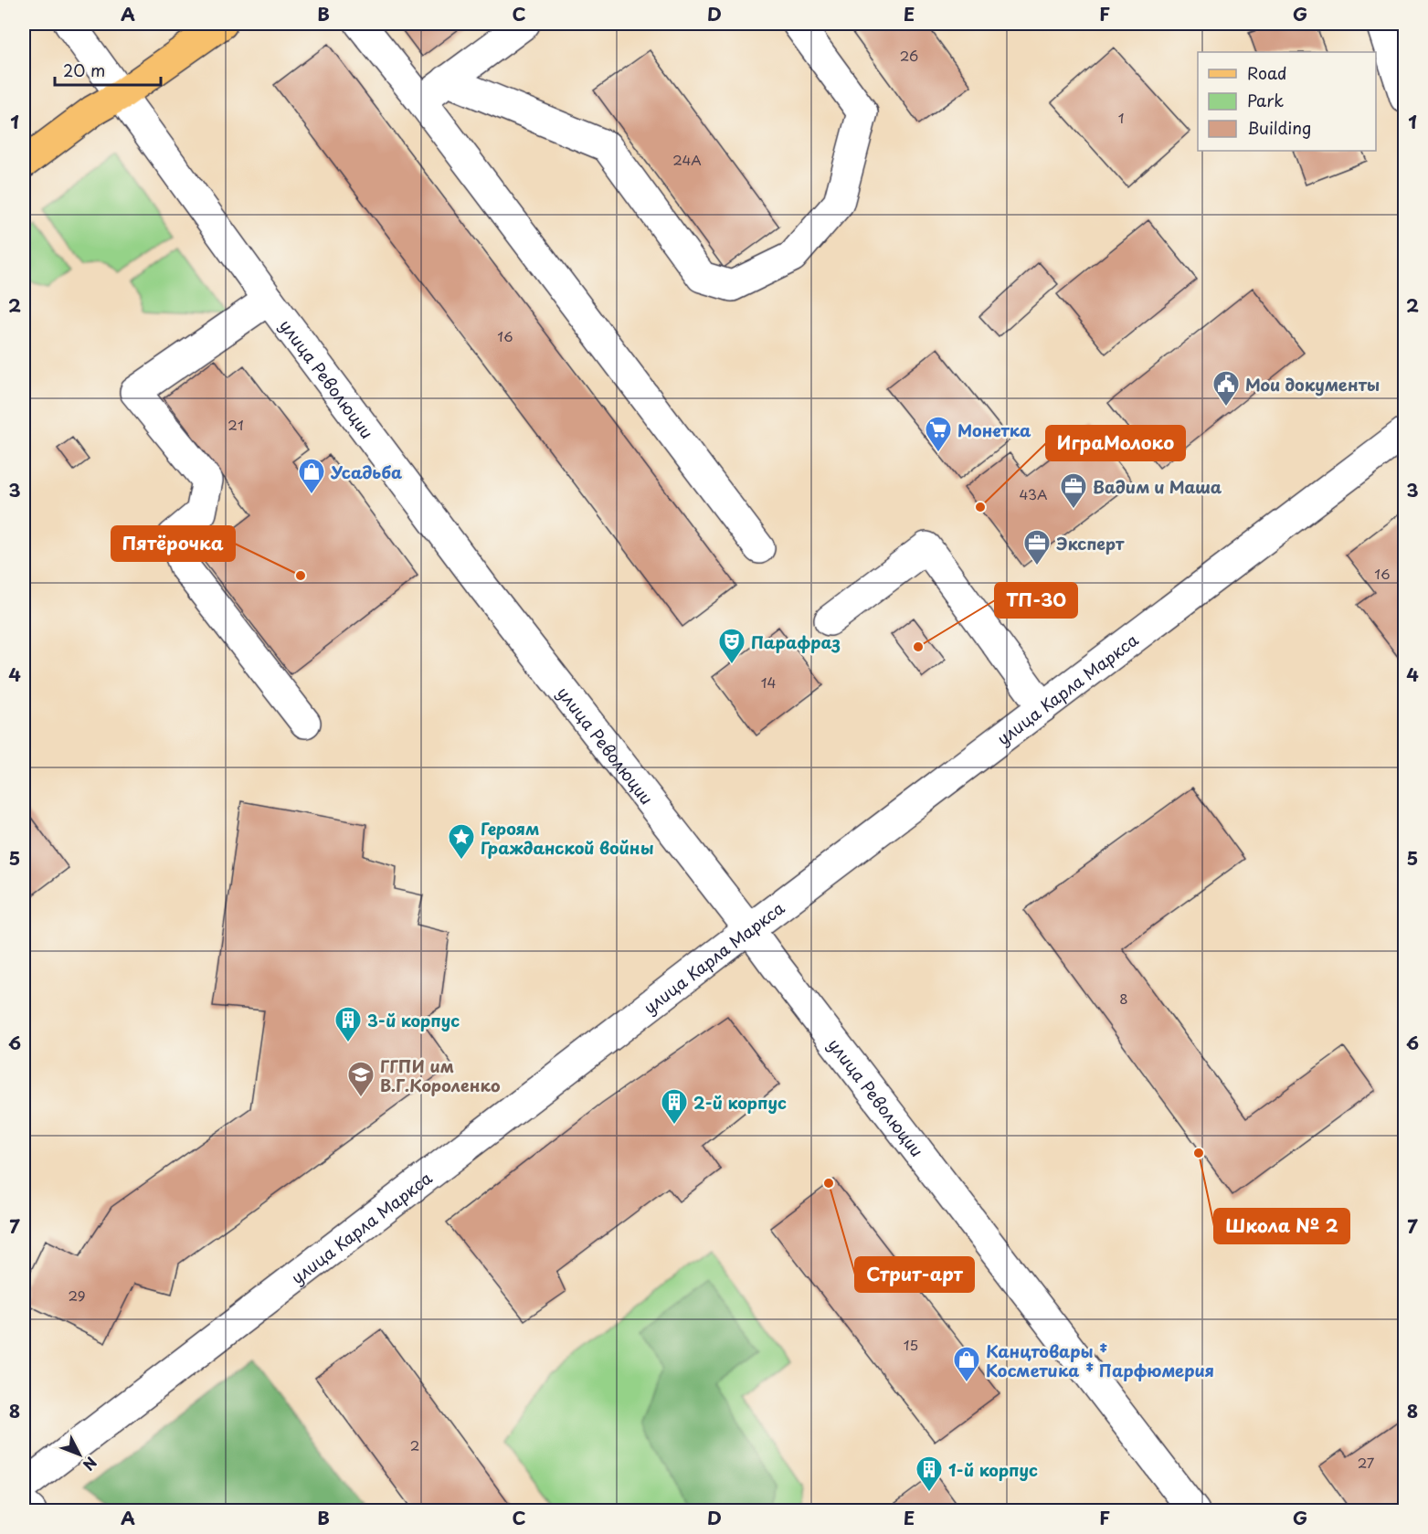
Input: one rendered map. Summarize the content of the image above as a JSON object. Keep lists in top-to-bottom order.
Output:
{
  "streets": {
    "street": ["улица Революции", "улица Карла Маркса"]
  },
  "crossings": [
    ["улица Революции", "улица Карла Маркса"]
  ],
  "places": {
    "public building": ["Мои документы"],
    "supermarket": ["Монетка"],
    "shop": ["Усадьба", "Канцтовары ‡ Косметика ‡ Парфюмерия"],
    "other": [
      "ИграМолоко",
      "Пятёрочка",
      "ТП-30",
      "Школа № 2",
      "Стрит-арт"
    ],
    "office": ["Вадим и Маша", "Эксперт"],
    "theatre": ["Парафраз"],
    "place": ["Героям Гражданской войны"],
    "building": ["3-й корпус", "2-й корпус", "1-й корпус"],
    "school or university": ["ГГПИ им В.Г.Короленко"]
  },
  "house_numbers": [
    "26",
    "1",
    "24А",
    "16",
    "21",
    "43А",
    "16",
    "14",
    "8",
    "29",
    "15",
    "2",
    "27"
  ],
  "legend": ["Road", "Park", "Building"],
  "scale_bar": "20 m",
  "north": "bottom right",
  "grid": {
    "columns": [
      "A",
      "B",
      "C",
      "D",
      "E",
      "F",
      "G"
    ],
    "rows": [
      "1",
      "2",
      "3",
      "4",
      "5",
      "6",
      "7",
      "8"
    ]
  }
}
